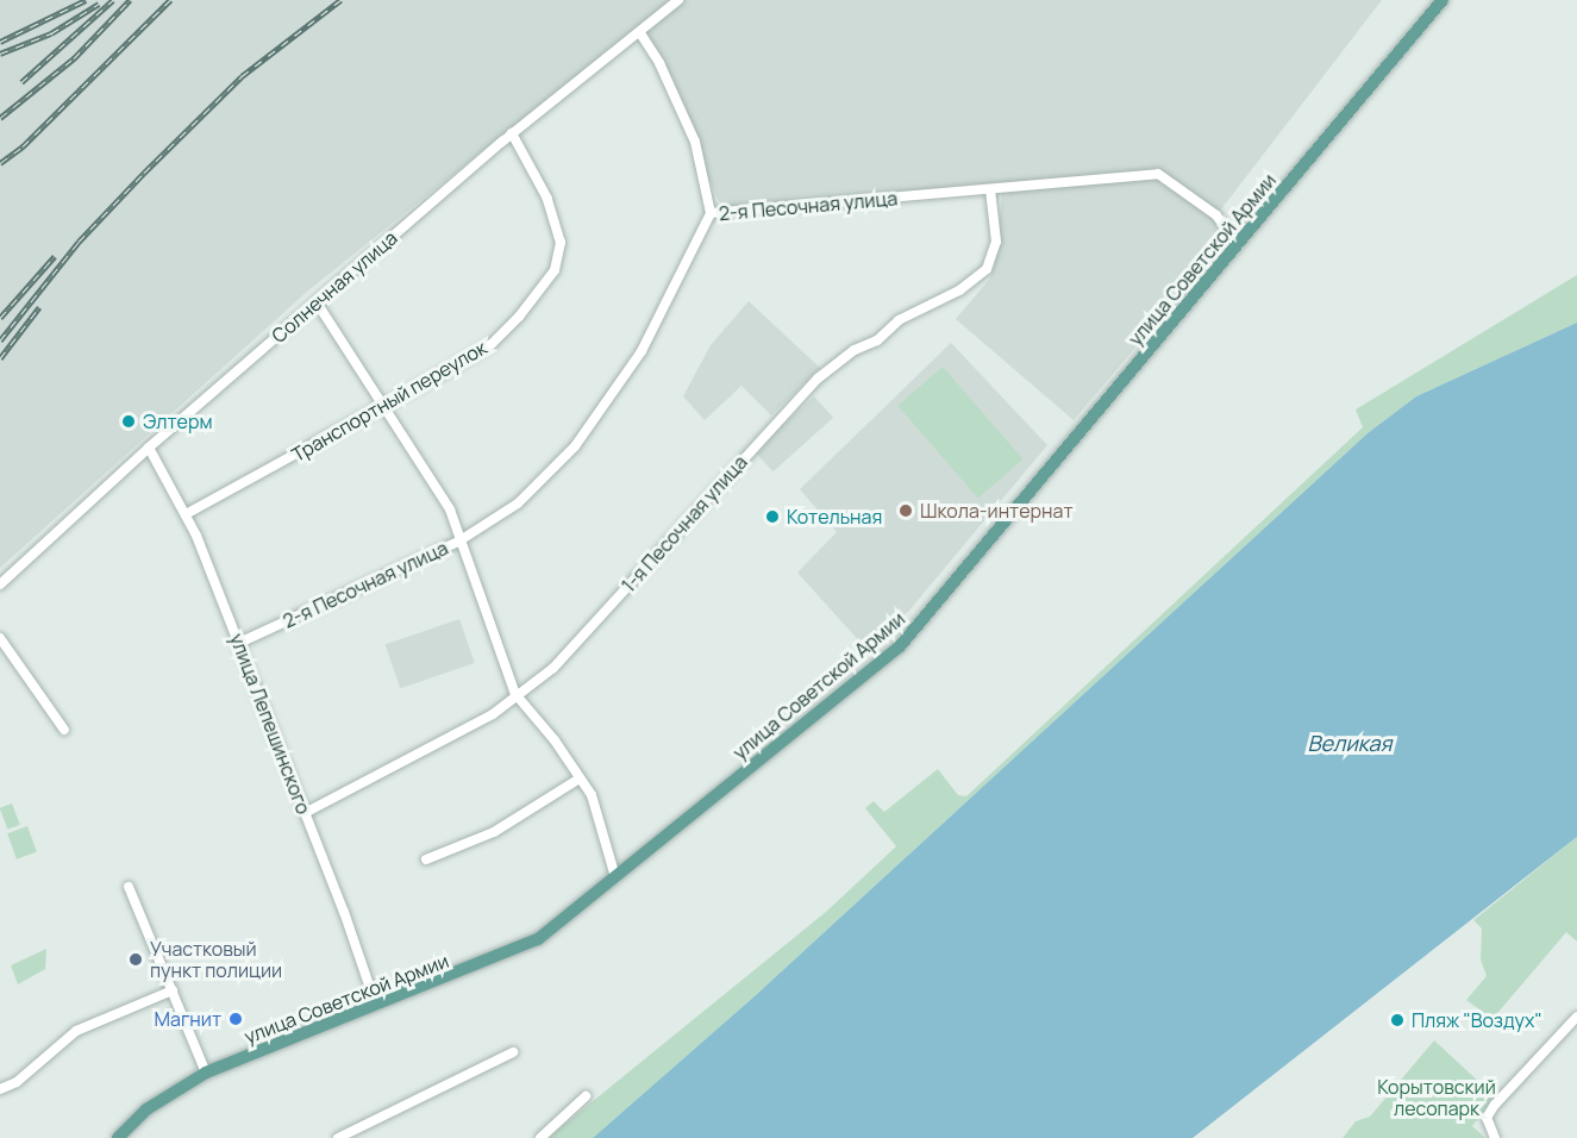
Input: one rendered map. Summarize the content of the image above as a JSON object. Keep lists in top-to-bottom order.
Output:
{
  "streets": {
    "main road": ["улица Советской Армии"],
    "street": [
      "2-я Песочная улица",
      "Солнечная улица",
      "Транспортный переулок",
      "1-я Песочная улица",
      "улица Лепешинского"
    ]
  },
  "crossings": [
    ["2-я Песочная улица", "улица Советской Армии"],
    ["2-я Песочная улица", "1-я Песочная улица"],
    ["2-я Песочная улица", "улица Лепешинского"],
    ["улица Советской Армии", "улица Лепешинского"],
    ["Солнечная улица", "Транспортный переулок"],
    ["Солнечная улица", "улица Лепешинского"],
    ["Транспортный переулок", "улица Лепешинского"],
    ["1-я Песочная улица", "улица Лепешинского"]
  ],
  "water": ["Великая"],
  "parks": ["Корытовский лесопарк"],
  "places": [
    "Элтерм",
    "Школа-интернат",
    "Котельная",
    "Участковый пункт полиции",
    "Магнит",
    "Пляж \"Воздух\""
  ]
}
